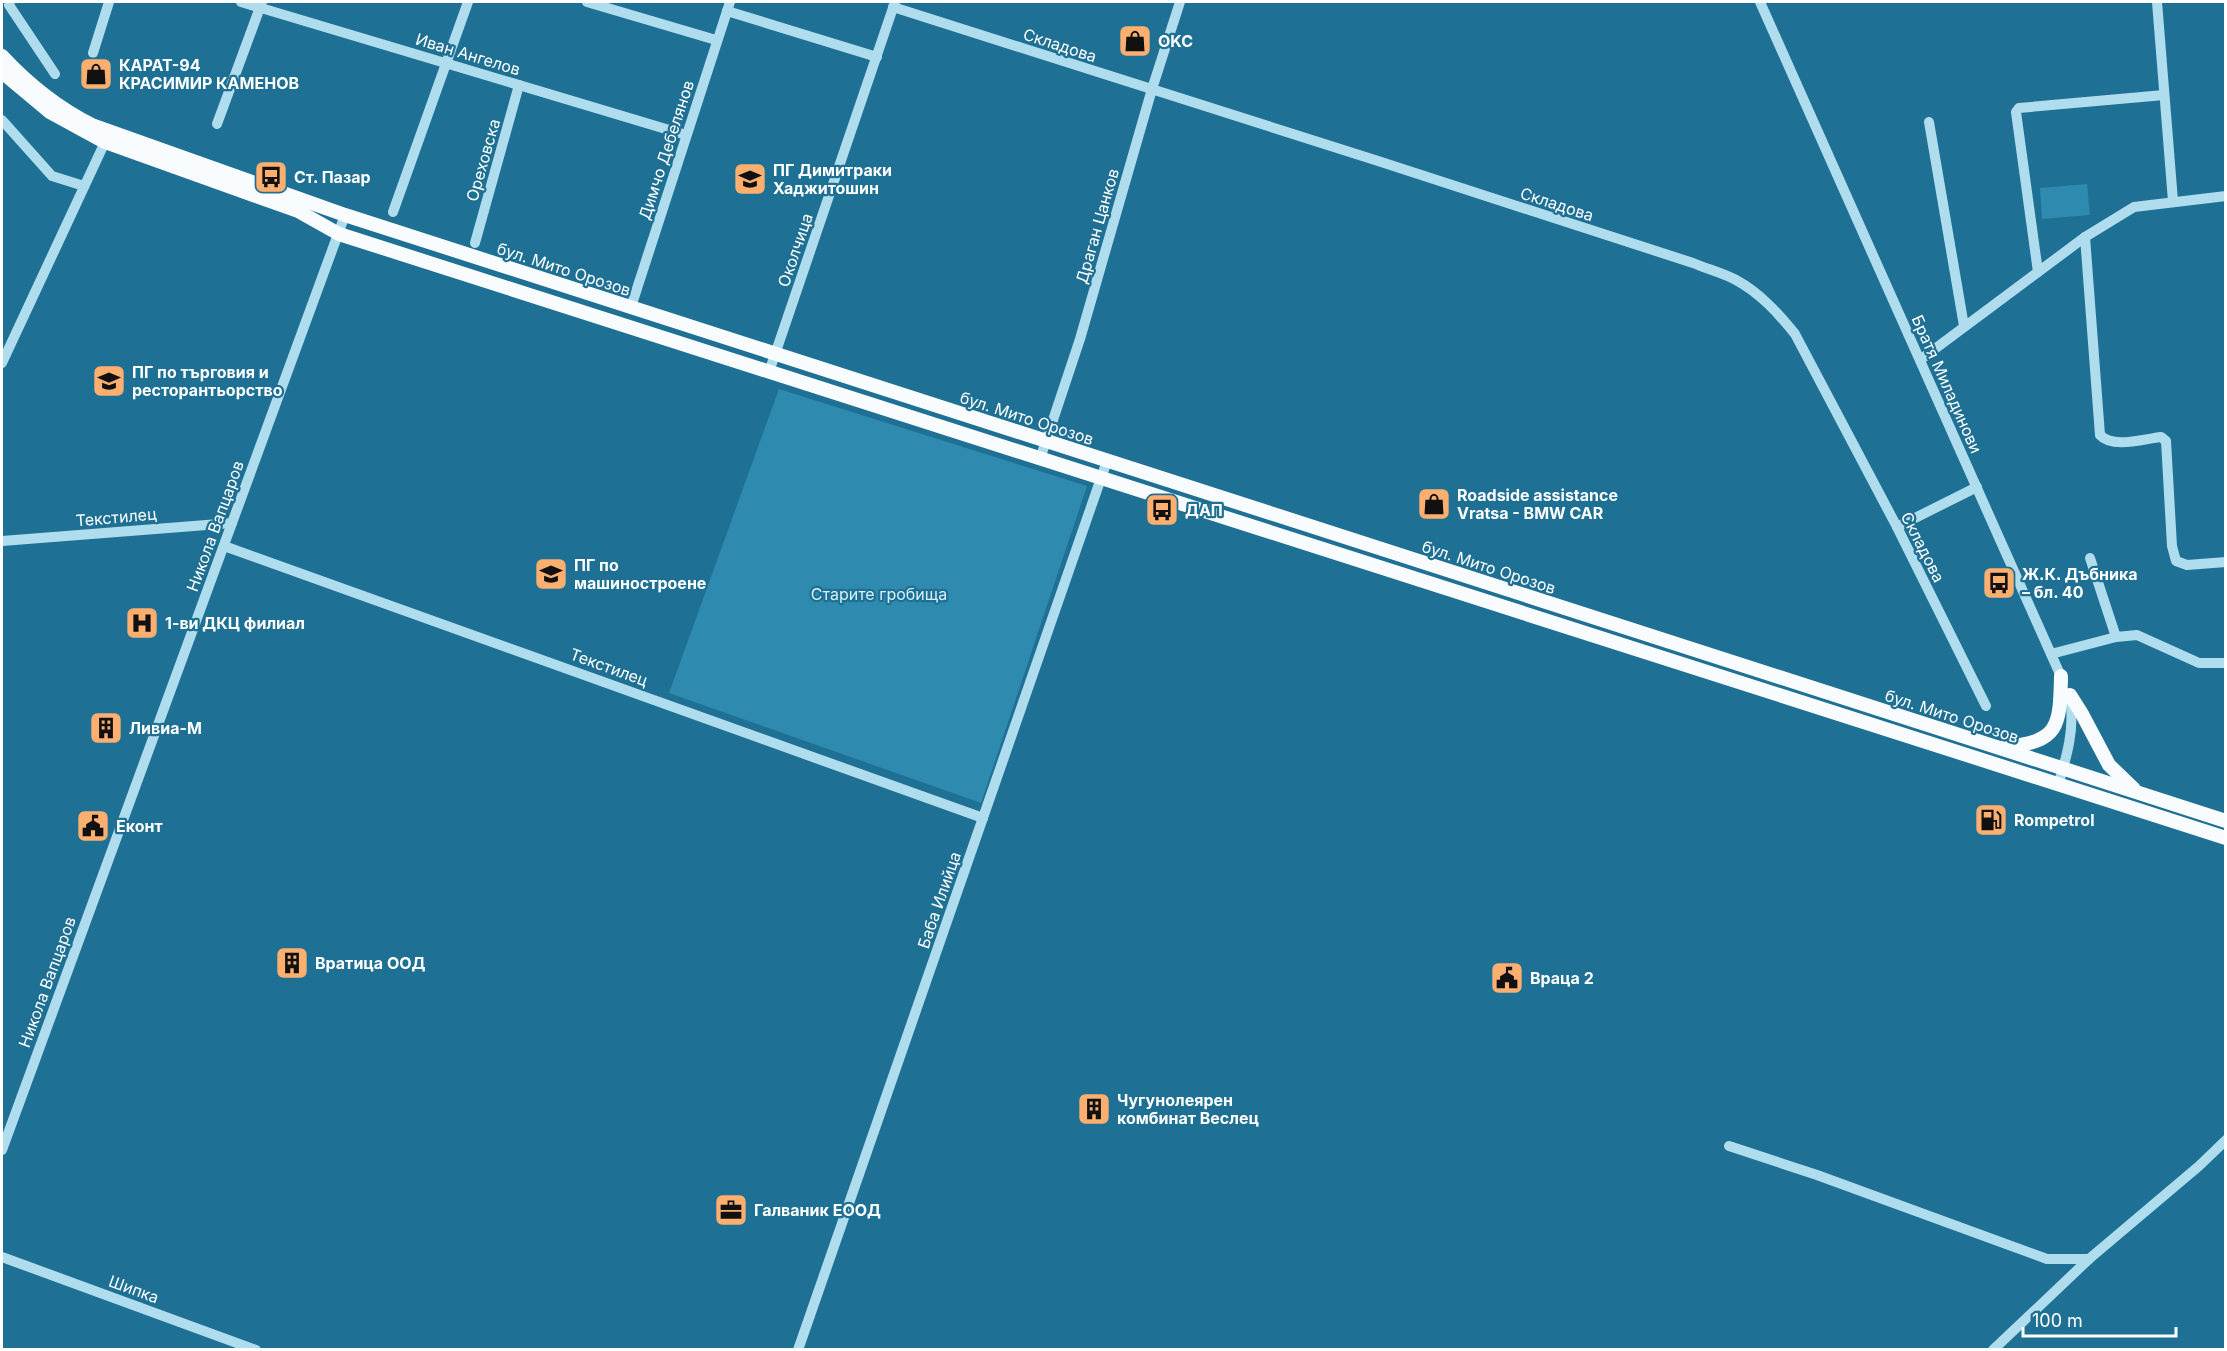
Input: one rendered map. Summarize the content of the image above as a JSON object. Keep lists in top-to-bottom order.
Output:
{
  "streets": {
    "main road": ["бул. Мито Орозов"],
    "street": [
      "Складова",
      "Иван Ангелов",
      "Димчо Дебелянов",
      "Ореховска",
      "Драган Цанков",
      "Околчица",
      "Братя Миладинови",
      "Текстилец",
      "Никола Вапцаров",
      "Баба Илийца",
      "Шипка"
    ]
  },
  "crossings": [
    ["Складова", "Драган Цанков"],
    ["Складова", "Околчица"],
    ["Иван Ангелов", "Димчо Дебелянов"],
    ["Иван Ангелов", "Ореховска"],
    ["Димчо Дебелянов", "бул. Мито Орозов"],
    ["Драган Цанков", "бул. Мито Орозов"],
    ["Околчица", "бул. Мито Орозов"],
    ["бул. Мито Орозов", "Братя Миладинови"],
    ["бул. Мито Орозов", "Никола Вапцаров"],
    ["бул. Мито Орозов", "Баба Илийца"],
    ["Текстилец", "Никола Вапцаров"],
    ["Текстилец", "Баба Илийца"]
  ],
  "parks": ["Старите гробища"],
  "places": {
    "shop": ["OKC", "КАРАТ-94 КРАСИМИР КАМЕНОВ", "Roadside assistance Vratsa - BMW CAR"],
    "bus stop": ["Ст. Пазар", "ДАП", "Ж.К. Дъбника – бл. 40"],
    "school or university": ["ПГ Димитраки Хаджитошин", "ПГ по търговия и ресторантьорство", "ПГ по машиностроене"],
    "hospital": ["1-ви ДКЦ филиал"],
    "building": ["Ливиа-М", "Вратица ООД", "Чугунолеярен комбинат Веслец"],
    "fuel station": ["Rompetrol"],
    "public building": ["Еконт", "Враца 2"],
    "office": ["Галваник ЕООД"]
  },
  "scale_bar": "100 m"
}
